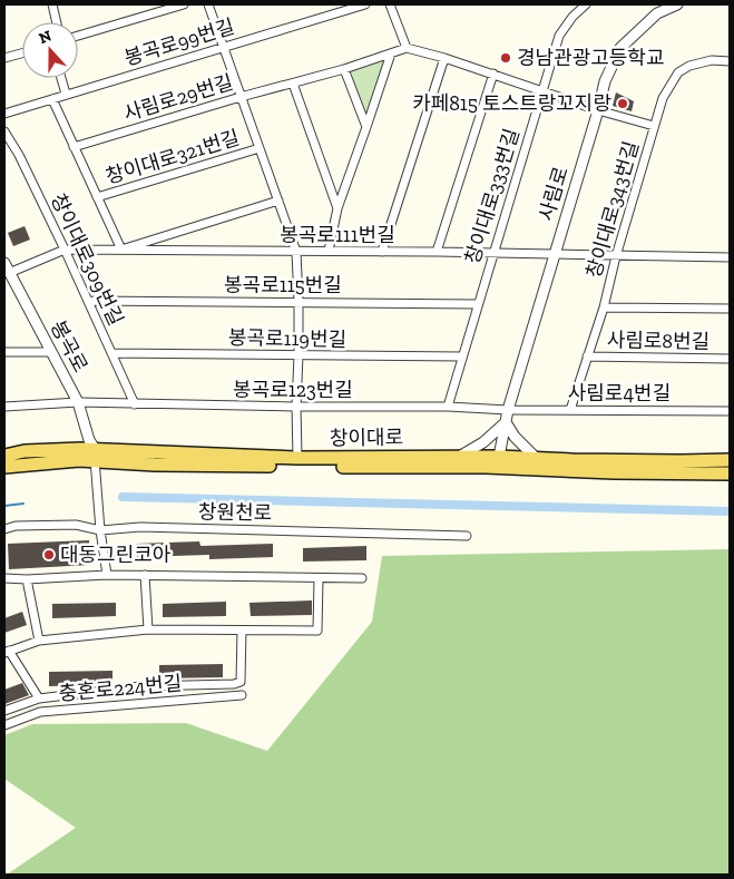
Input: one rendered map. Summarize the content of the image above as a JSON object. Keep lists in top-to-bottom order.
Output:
{
  "streets": {
    "main road": ["창이대로"],
    "street": [
      "봉곡로99번길",
      "사림로29번길",
      "창이대로321번길",
      "사림로",
      "창이대로333번길",
      "창이대로343번길",
      "봉곡로111번길",
      "창이대로309번길",
      "봉곡로115번길",
      "봉곡로119번길",
      "사림로8번길",
      "봉곡로",
      "봉곡로123번길",
      "사림로4번길",
      "창원천로",
      "충혼로224번길"
    ]
  },
  "crossings": [
    ["봉곡로99번길", "창이대로321번길"],
    ["사림로29번길", "창이대로321번길"],
    ["창이대로321번길", "봉곡로111번길"],
    ["창이대로321번길", "봉곡로115번길"],
    ["창이대로321번길", "봉곡로119번길"],
    ["창이대로321번길", "봉곡로123번길"],
    ["창이대로321번길", "창이대로"],
    ["사림로", "봉곡로111번길"],
    ["사림로", "봉곡로123번길"],
    ["사림로", "사림로4번길"],
    ["사림로", "창이대로"],
    ["창이대로333번길", "봉곡로111번길"],
    ["창이대로333번길", "봉곡로115번길"],
    ["창이대로333번길", "봉곡로119번길"],
    ["창이대로333번길", "봉곡로123번길"],
    ["창이대로343번길", "봉곡로111번길"],
    ["창이대로343번길", "사림로8번길"],
    ["창이대로343번길", "사림로4번길"],
    ["봉곡로111번길", "창이대로309번길"],
    ["봉곡로111번길", "봉곡로"],
    ["창이대로309번길", "봉곡로115번길"],
    ["창이대로309번길", "봉곡로119번길"],
    ["창이대로309번길", "봉곡로123번길"],
    ["봉곡로", "봉곡로123번길"],
    ["봉곡로", "창이대로"],
    ["봉곡로123번길", "사림로4번길"]
  ],
  "places": ["경남관광고등학교", "카페815 토스트랑꼬지랑", "대동그린코아"],
  "north": "top"
}
